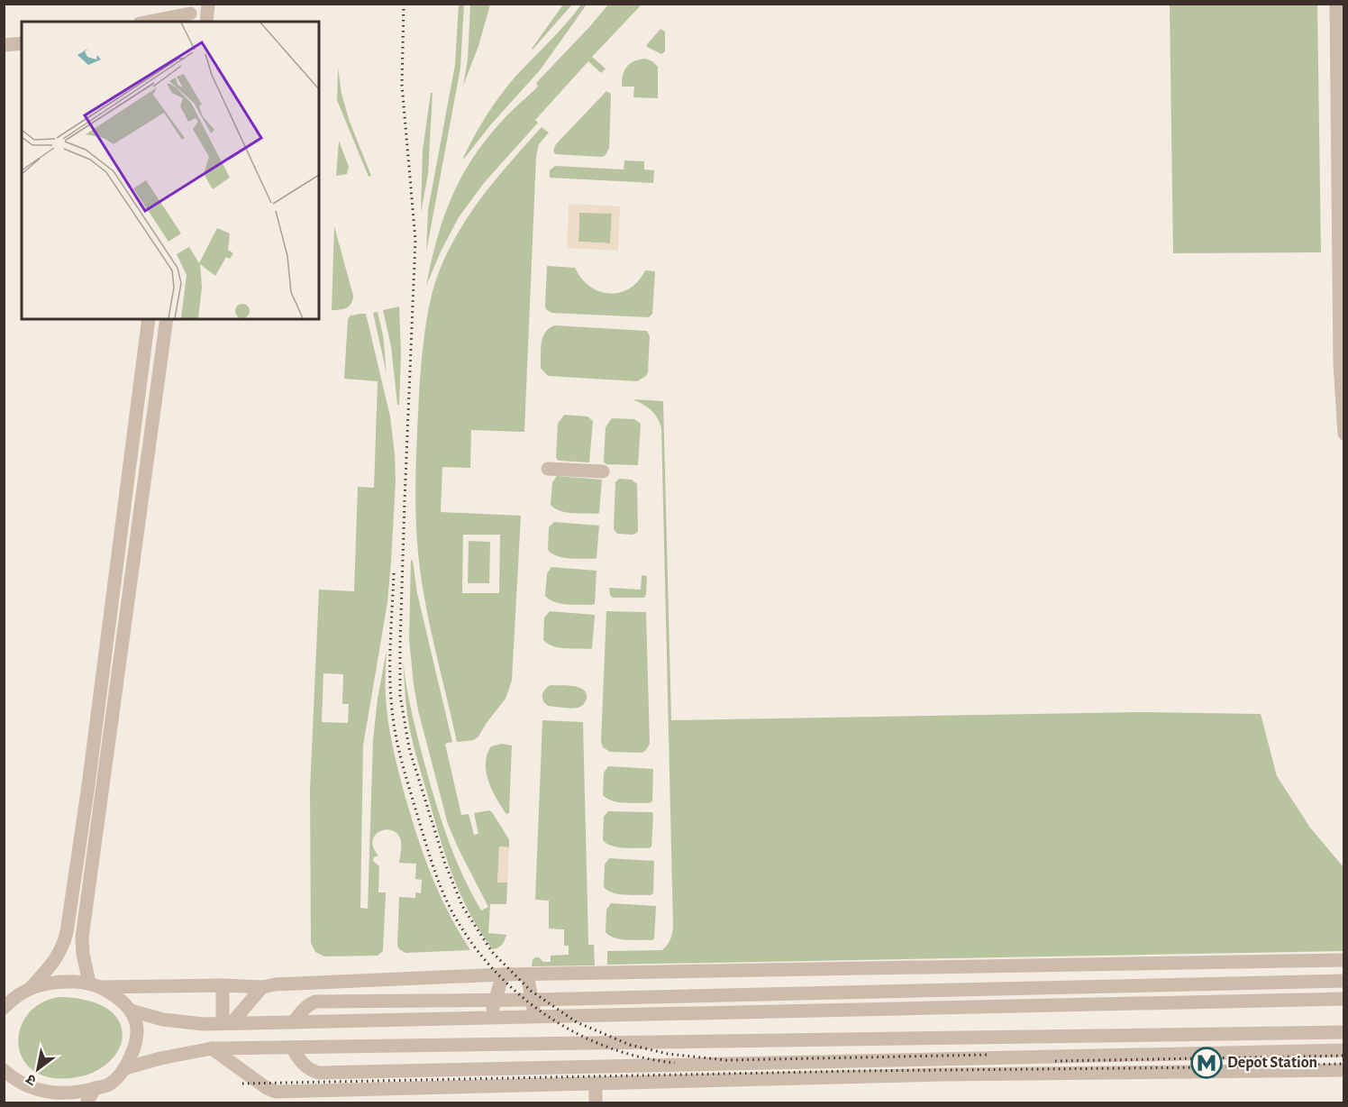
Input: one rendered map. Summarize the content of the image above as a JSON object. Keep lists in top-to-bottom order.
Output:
{
  "places": {
    "metro station": ["Depot Station"]
  },
  "north": "bottom left"
}
